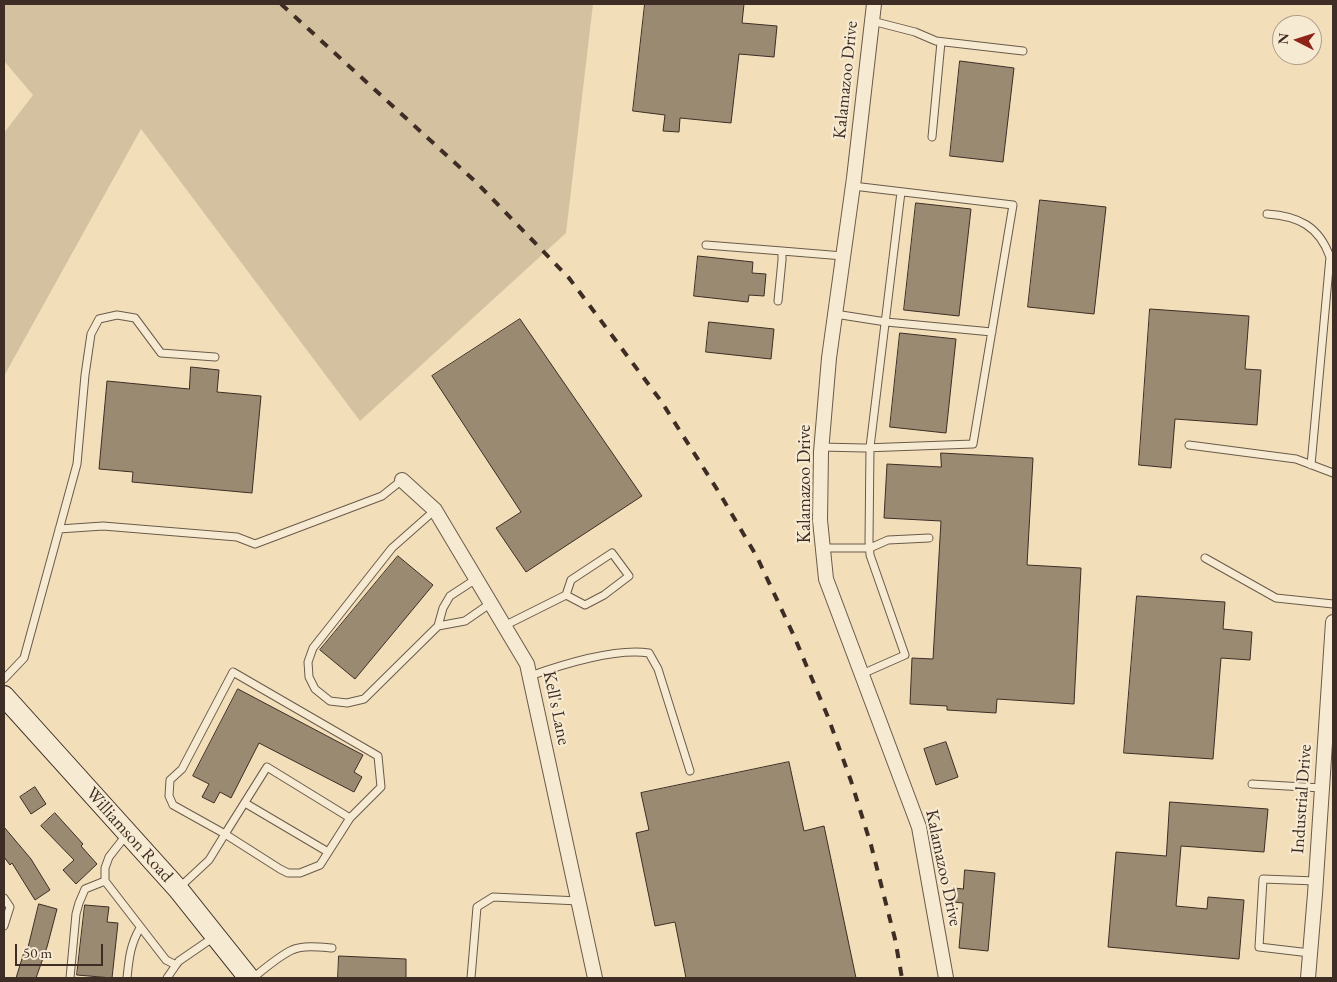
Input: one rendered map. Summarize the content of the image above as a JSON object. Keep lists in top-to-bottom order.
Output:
{
  "streets": {
    "main road": ["Williamson Road"],
    "street": ["Kalamazoo Drive", "Kell's Lane", "Industrial Drive"]
  },
  "scale_bar": "50 m",
  "north": "left"
}
